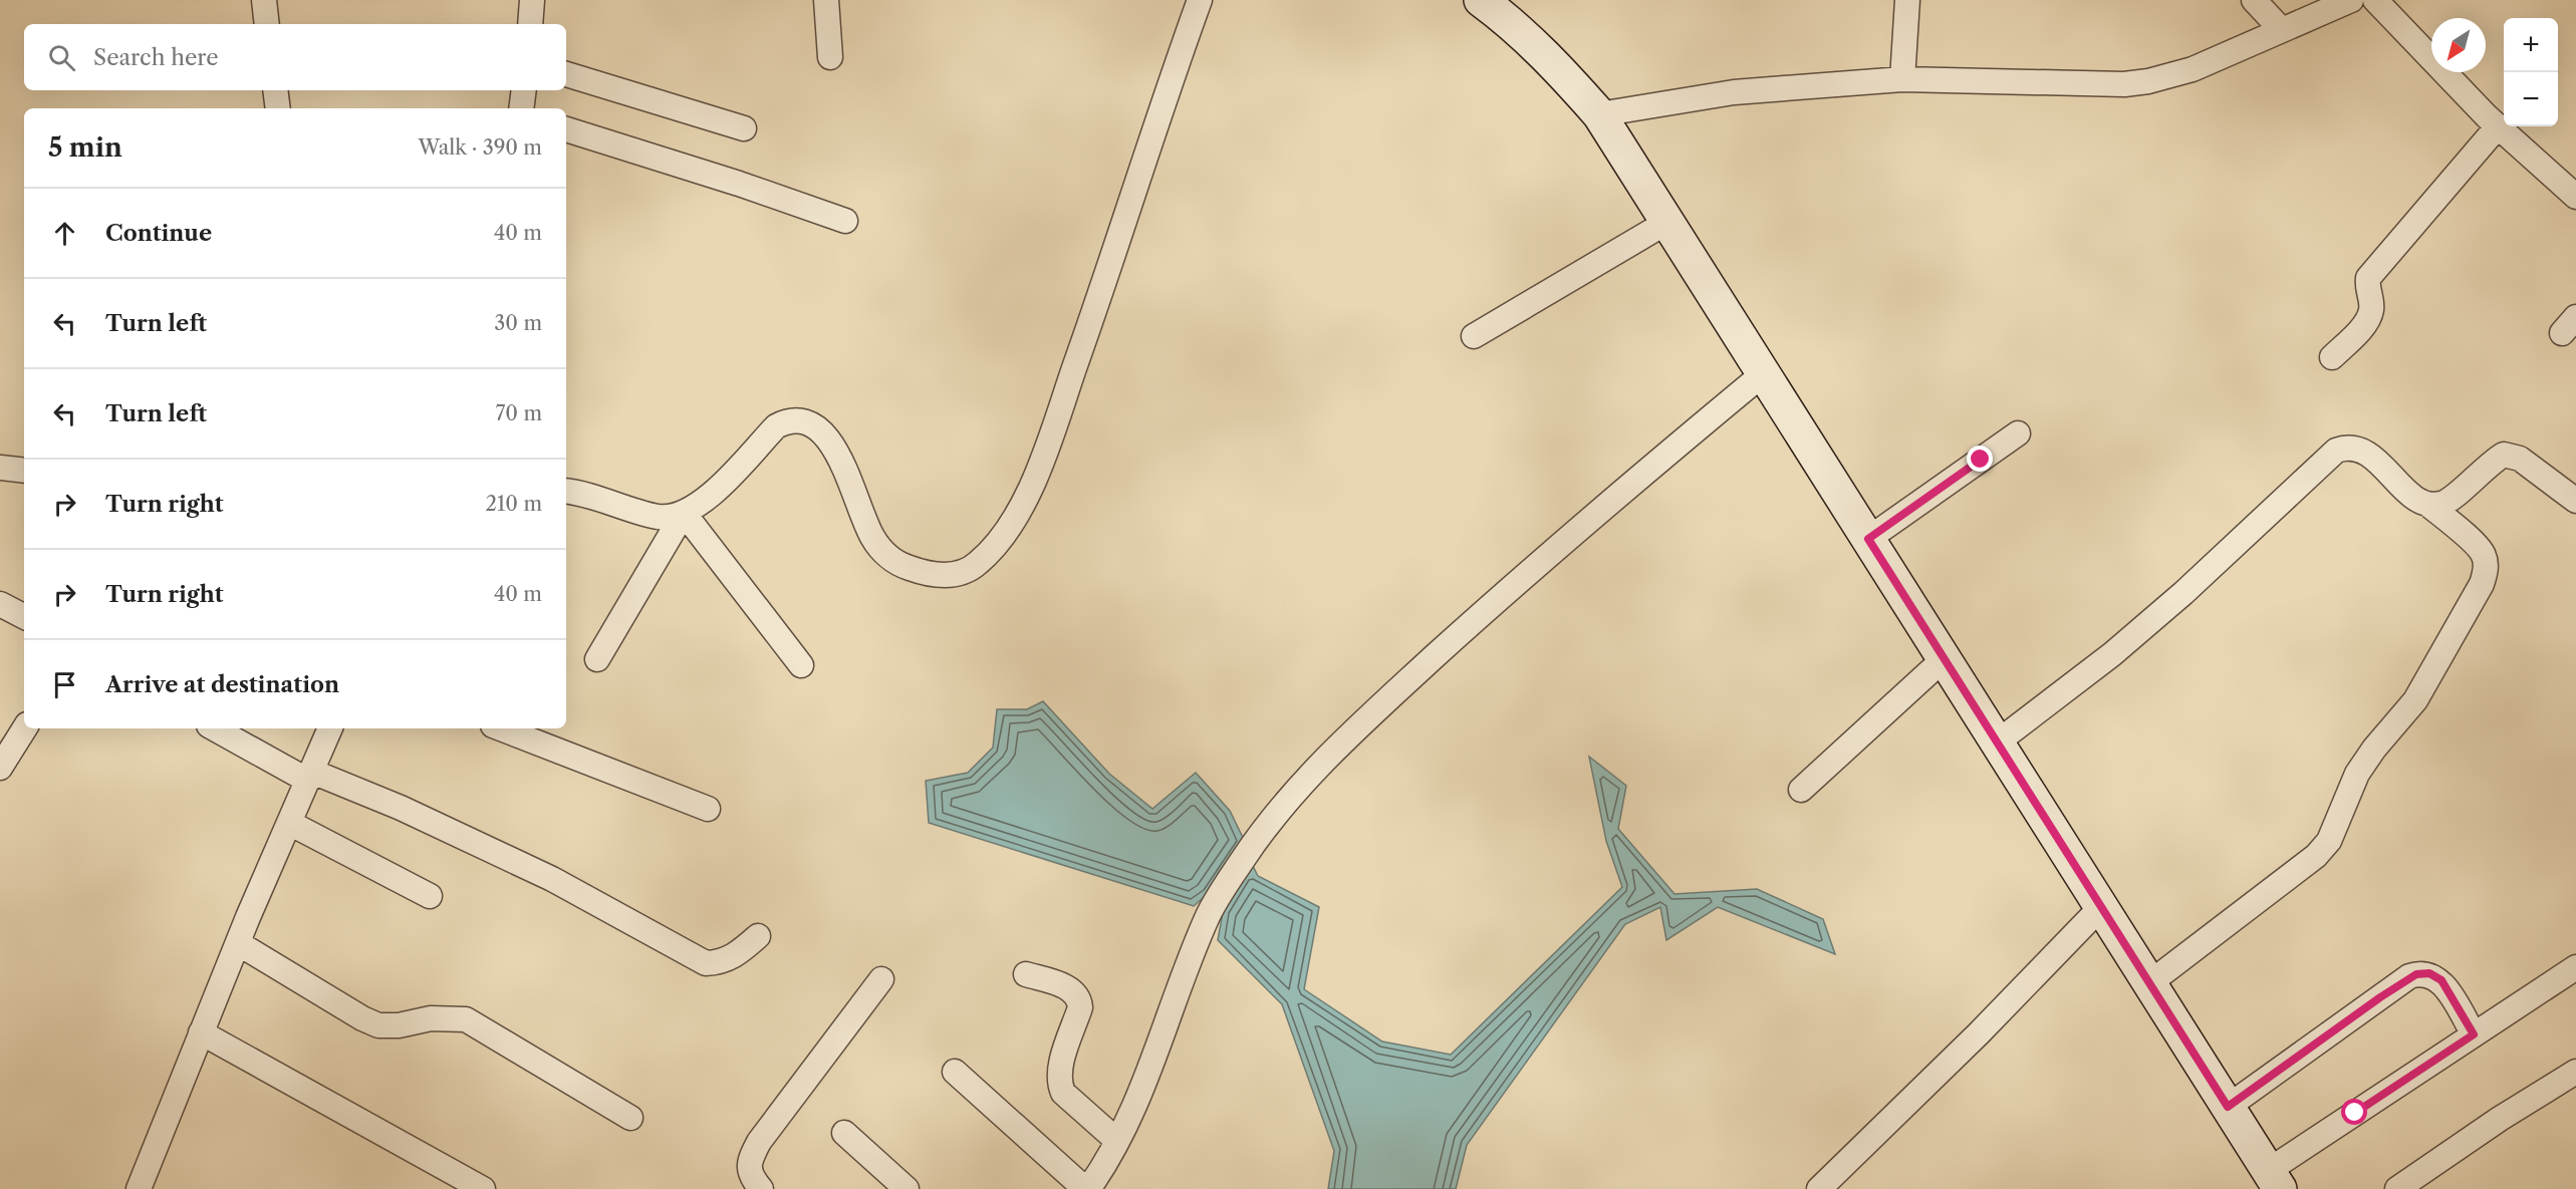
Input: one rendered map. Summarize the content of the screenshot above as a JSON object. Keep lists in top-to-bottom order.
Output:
{
  "north": "bottom left",
  "page": {
    "map_buttons": ["+", "−"],
    "search": "Search here",
    "heading": ["5 min", "Walk · 390 m"],
    "list": [
      ["Continue", "40 m"],
      ["Turn left", "30 m"],
      ["Turn left", "70 m"],
      ["Turn right", "210 m"],
      ["Turn right", "40 m"],
      "Arrive at destination"
    ]
  }
}
